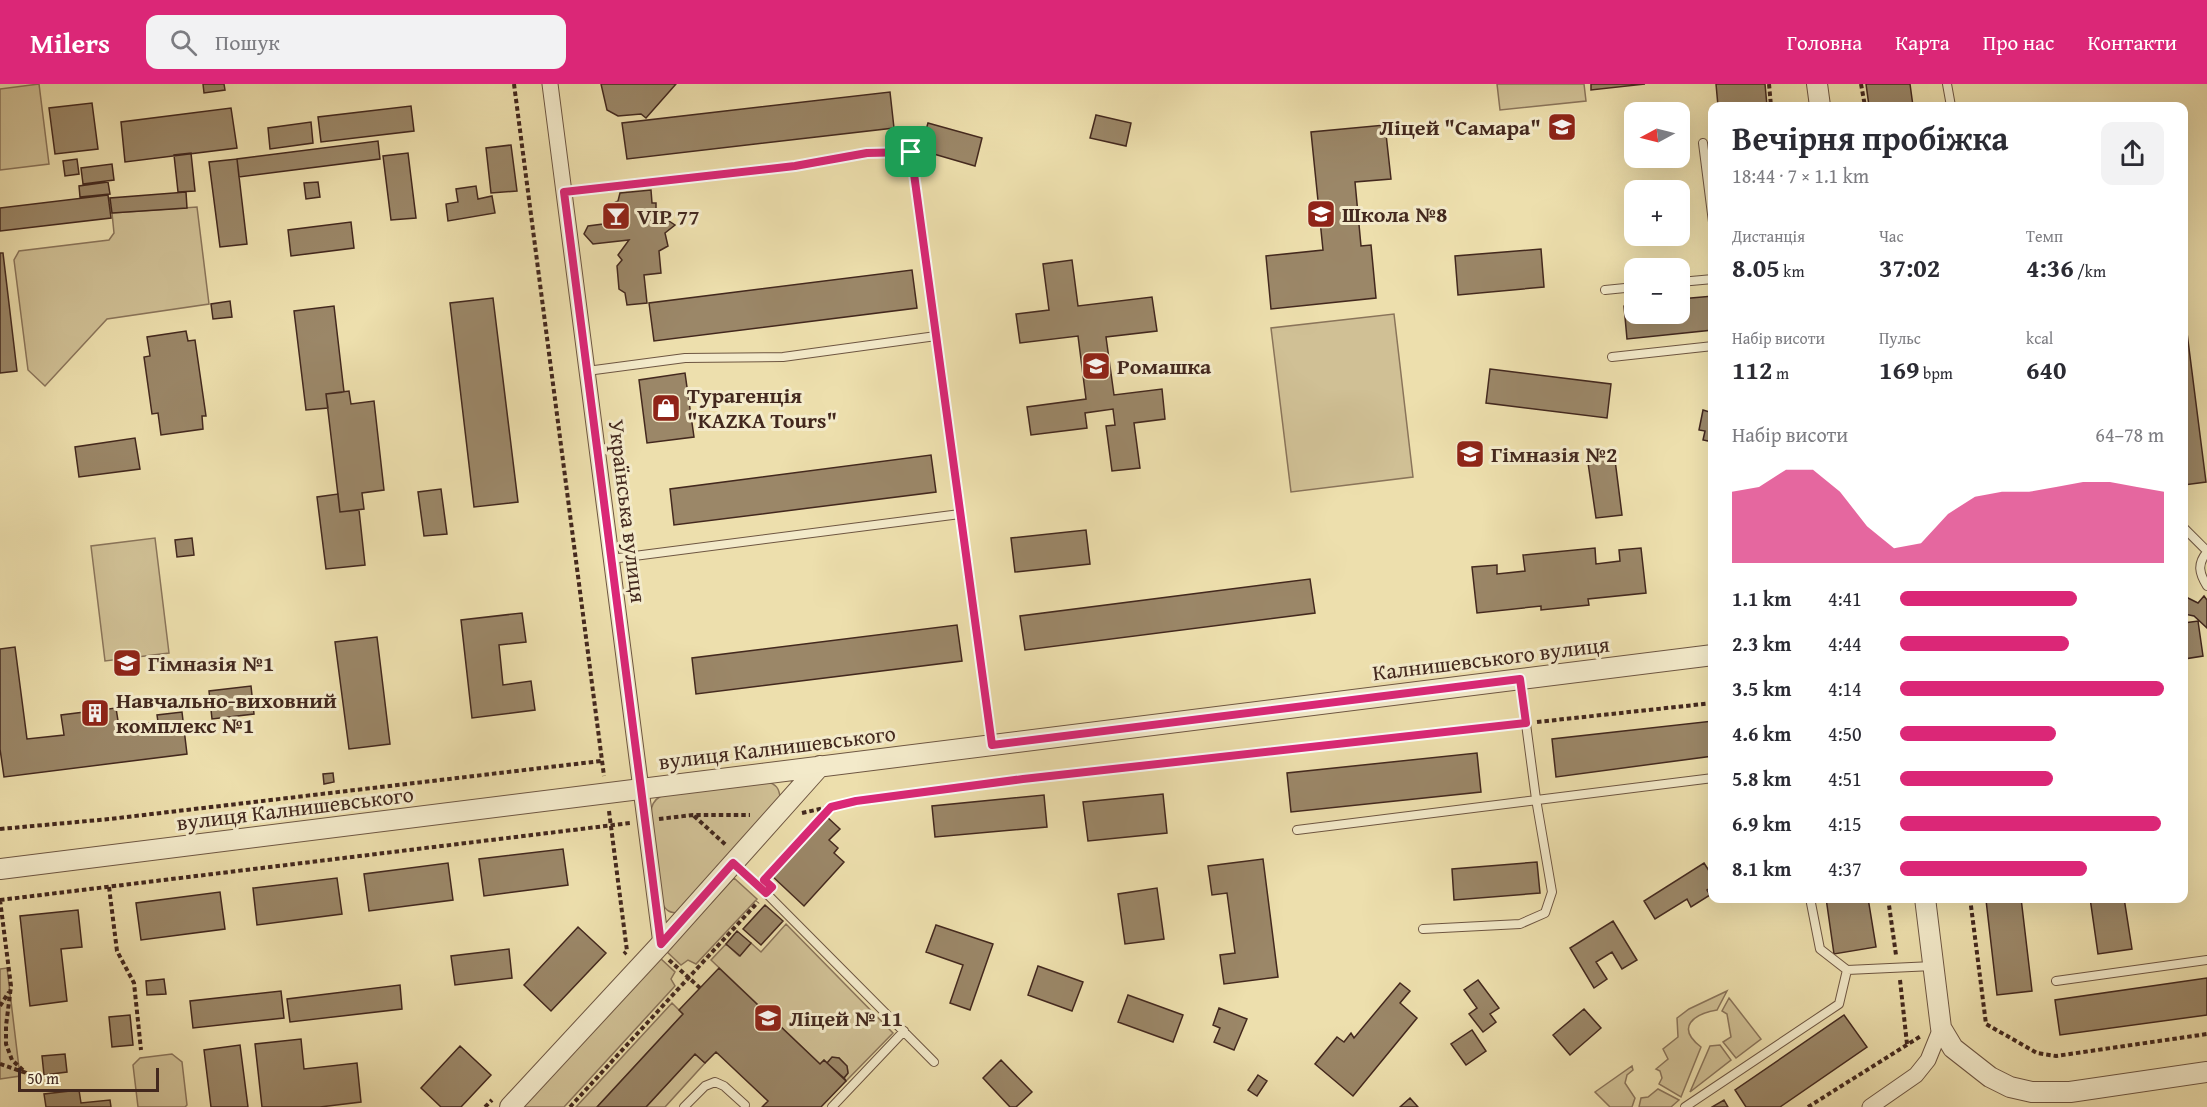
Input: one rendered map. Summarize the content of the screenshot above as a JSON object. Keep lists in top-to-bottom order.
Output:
{
  "streets": {
    "street": ["Українська вулиця", "Калнишевського вулиця", "вулиця Калнишевського"]
  },
  "crossings": [
    ["Українська вулиця", "вулиця Калнишевського"],
    ["Калнишевського вулиця", "вулиця Калнишевського"]
  ],
  "places": {
    "school or university": [
      "Ліцей \"Самара\"",
      "Школа №8",
      "Ромашка",
      "Гімназія №2",
      "Гімназія №1",
      "Ліцей № 11"
    ],
    "bar": ["VIP 77"],
    "shop": ["Турагенція \"KAZKA Tours\""],
    "building": ["Навчально-виховний комплекс №1"]
  },
  "scale_bar": "50 m",
  "north": "left",
  "page": {
    "header": "Milers",
    "search": "Пошук",
    "nav": [
      "Головна",
      "Карта",
      "Про нас",
      "Контакти"
    ],
    "map_buttons": ["+", "−"],
    "heading": ["Вечірня пробіжка", "18:44 · 7 × 1.1 km"],
    "stats": [
      ["Дистанція", "8.05 km"],
      ["Час", "37:02"],
      ["Темп", "4:36 /km"],
      ["Набір висоти", "112 m"],
      ["Пульс", "169 bpm"],
      ["kcal", "640"]
    ],
    "chart": ["Набір висоти", "64–78 m"],
    "list": [
      {
        "name": "1.1 km",
        "note": "4:41"
      },
      {
        "name": "2.3 km",
        "note": "4:44"
      },
      {
        "name": "3.5 km",
        "note": "4:14"
      },
      {
        "name": "4.6 km",
        "note": "4:50"
      },
      {
        "name": "5.8 km",
        "note": "4:51"
      },
      {
        "name": "6.9 km",
        "note": "4:15"
      },
      {
        "name": "8.1 km",
        "note": "4:37"
      }
    ],
    "scale": "50 m"
  }
}
